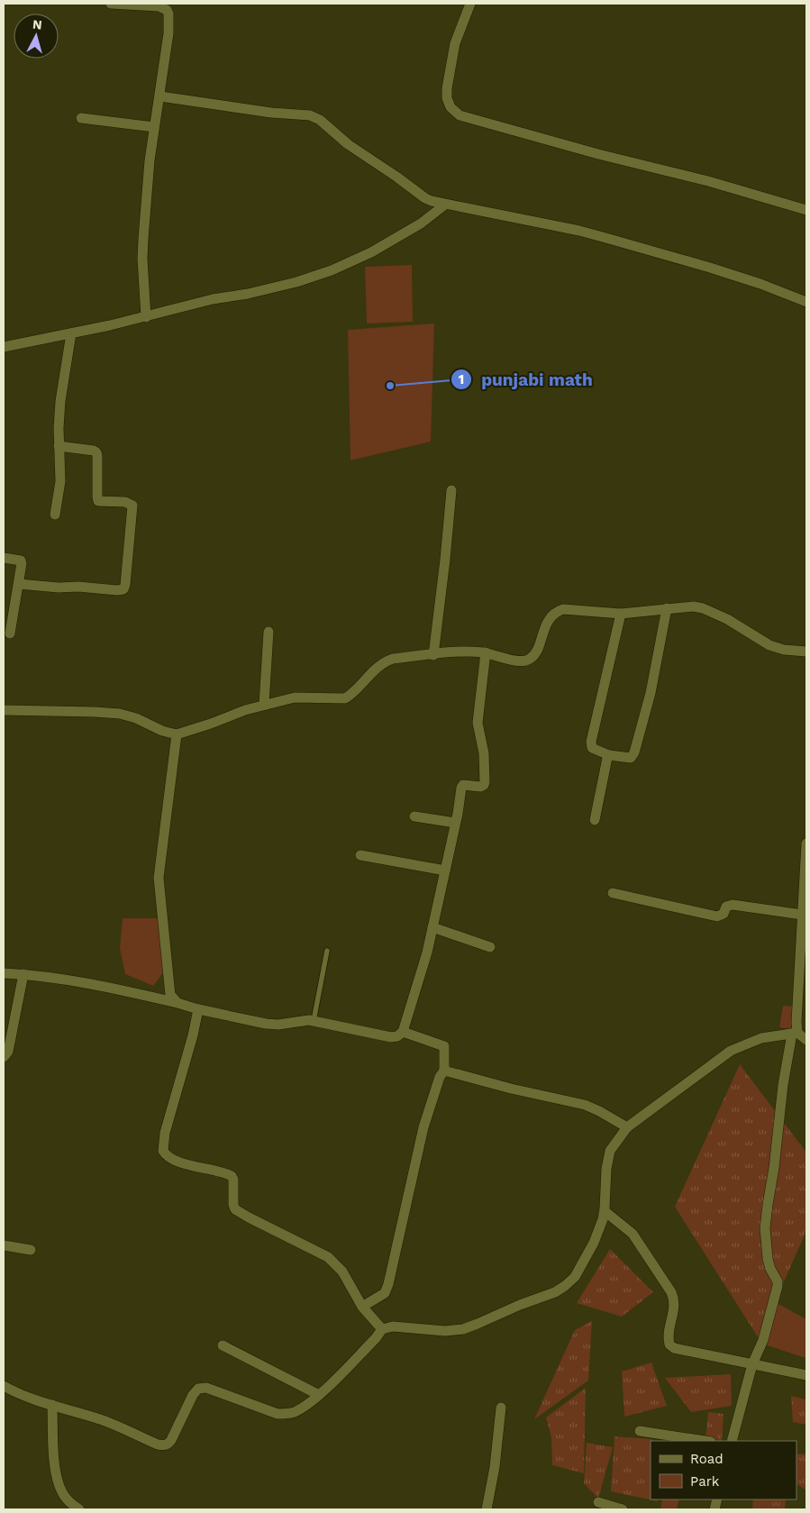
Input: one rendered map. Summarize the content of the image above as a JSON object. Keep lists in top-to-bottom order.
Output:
{
  "places": ["punjabi math"],
  "legend": ["Road", "Park"],
  "north": "top"
}
